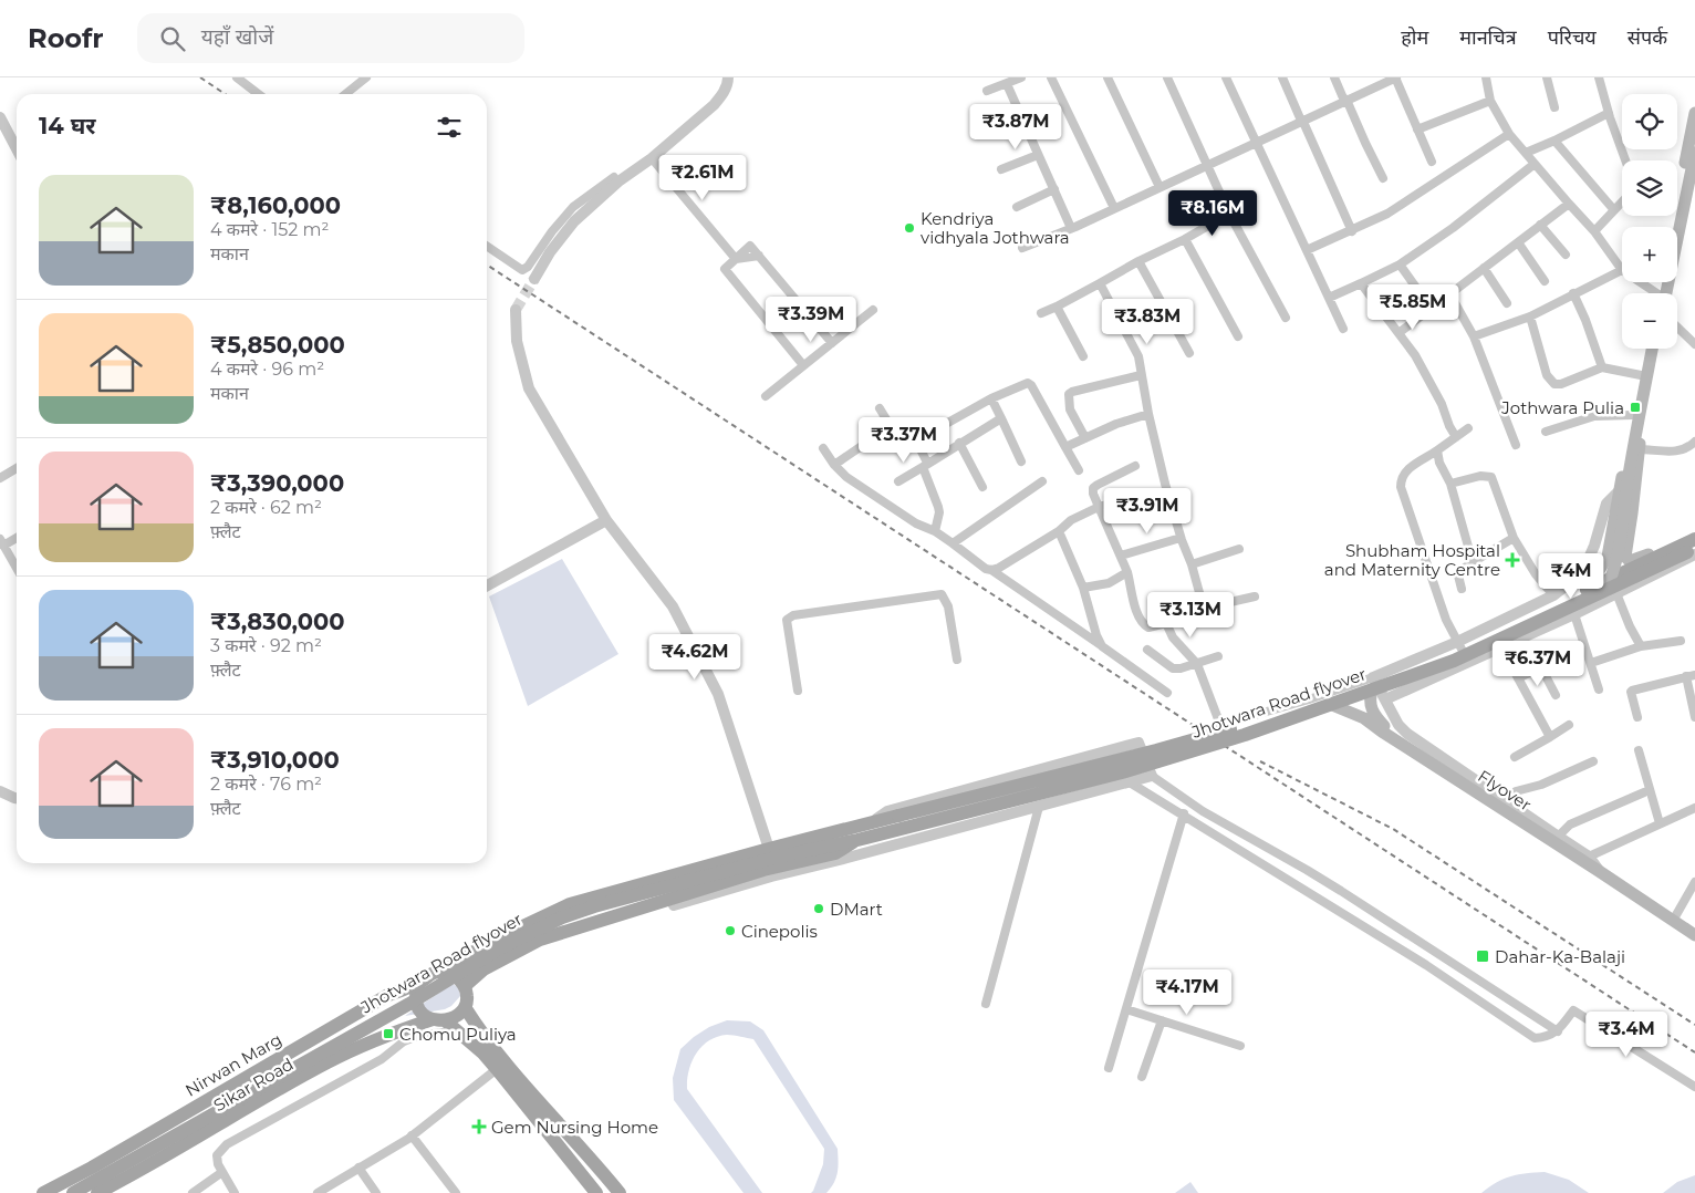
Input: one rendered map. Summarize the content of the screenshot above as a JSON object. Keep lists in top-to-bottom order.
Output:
{
  "streets": {
    "main road": [
      "Jhotwara Road flyover",
      "Flyover",
      "Nirwan Marg",
      "Sikar Road"
    ]
  },
  "crossings": [
    ["Jhotwara Road flyover", "Flyover"],
    ["Jhotwara Road flyover", "Nirwan Marg"],
    ["Jhotwara Road flyover", "Sikar Road"],
    ["Nirwan Marg", "Sikar Road"]
  ],
  "places": {
    "other": ["Kendriya vidhyala Jothwara", "DMart", "Cinepolis"],
    "transit": ["Jothwara Pulia", "Dahar-Ka-Balaji", "Chomu Puliya"],
    "health": ["Shubham Hospital and Maternity Centre", "Gem Nursing Home"]
  },
  "page": {
    "header": "Roofr",
    "search": "यहाँ खोजें",
    "nav": [
      "होम",
      "मानचित्र",
      "परिचय",
      "संपर्क"
    ],
    "map_buttons": ["+", "−"],
    "heading": "14 घर",
    "price": [
      "₹3.87M",
      "₹2.61M",
      "₹8.16M",
      "₹5.85M",
      "₹3.39M",
      "₹3.83M",
      "₹3.37M",
      "₹3.91M",
      "₹4M",
      "₹3.13M",
      "₹4.62M",
      "₹6.37M",
      "₹4.17M",
      "₹3.4M"
    ],
    "list": [
      {
        "name": "₹8,160,000",
        "note": "4 कमरे · 152 m² · मकान"
      },
      {
        "name": "₹5,850,000",
        "note": "4 कमरे · 96 m² · मकान"
      },
      {
        "name": "₹3,390,000",
        "note": "2 कमरे · 62 m² · फ़्लैट"
      },
      {
        "name": "₹3,830,000",
        "note": "3 कमरे · 92 m² · फ़्लैट"
      },
      {
        "name": "₹3,910,000",
        "note": "2 कमरे · 76 m² · फ़्लैट"
      }
    ]
  }
}
